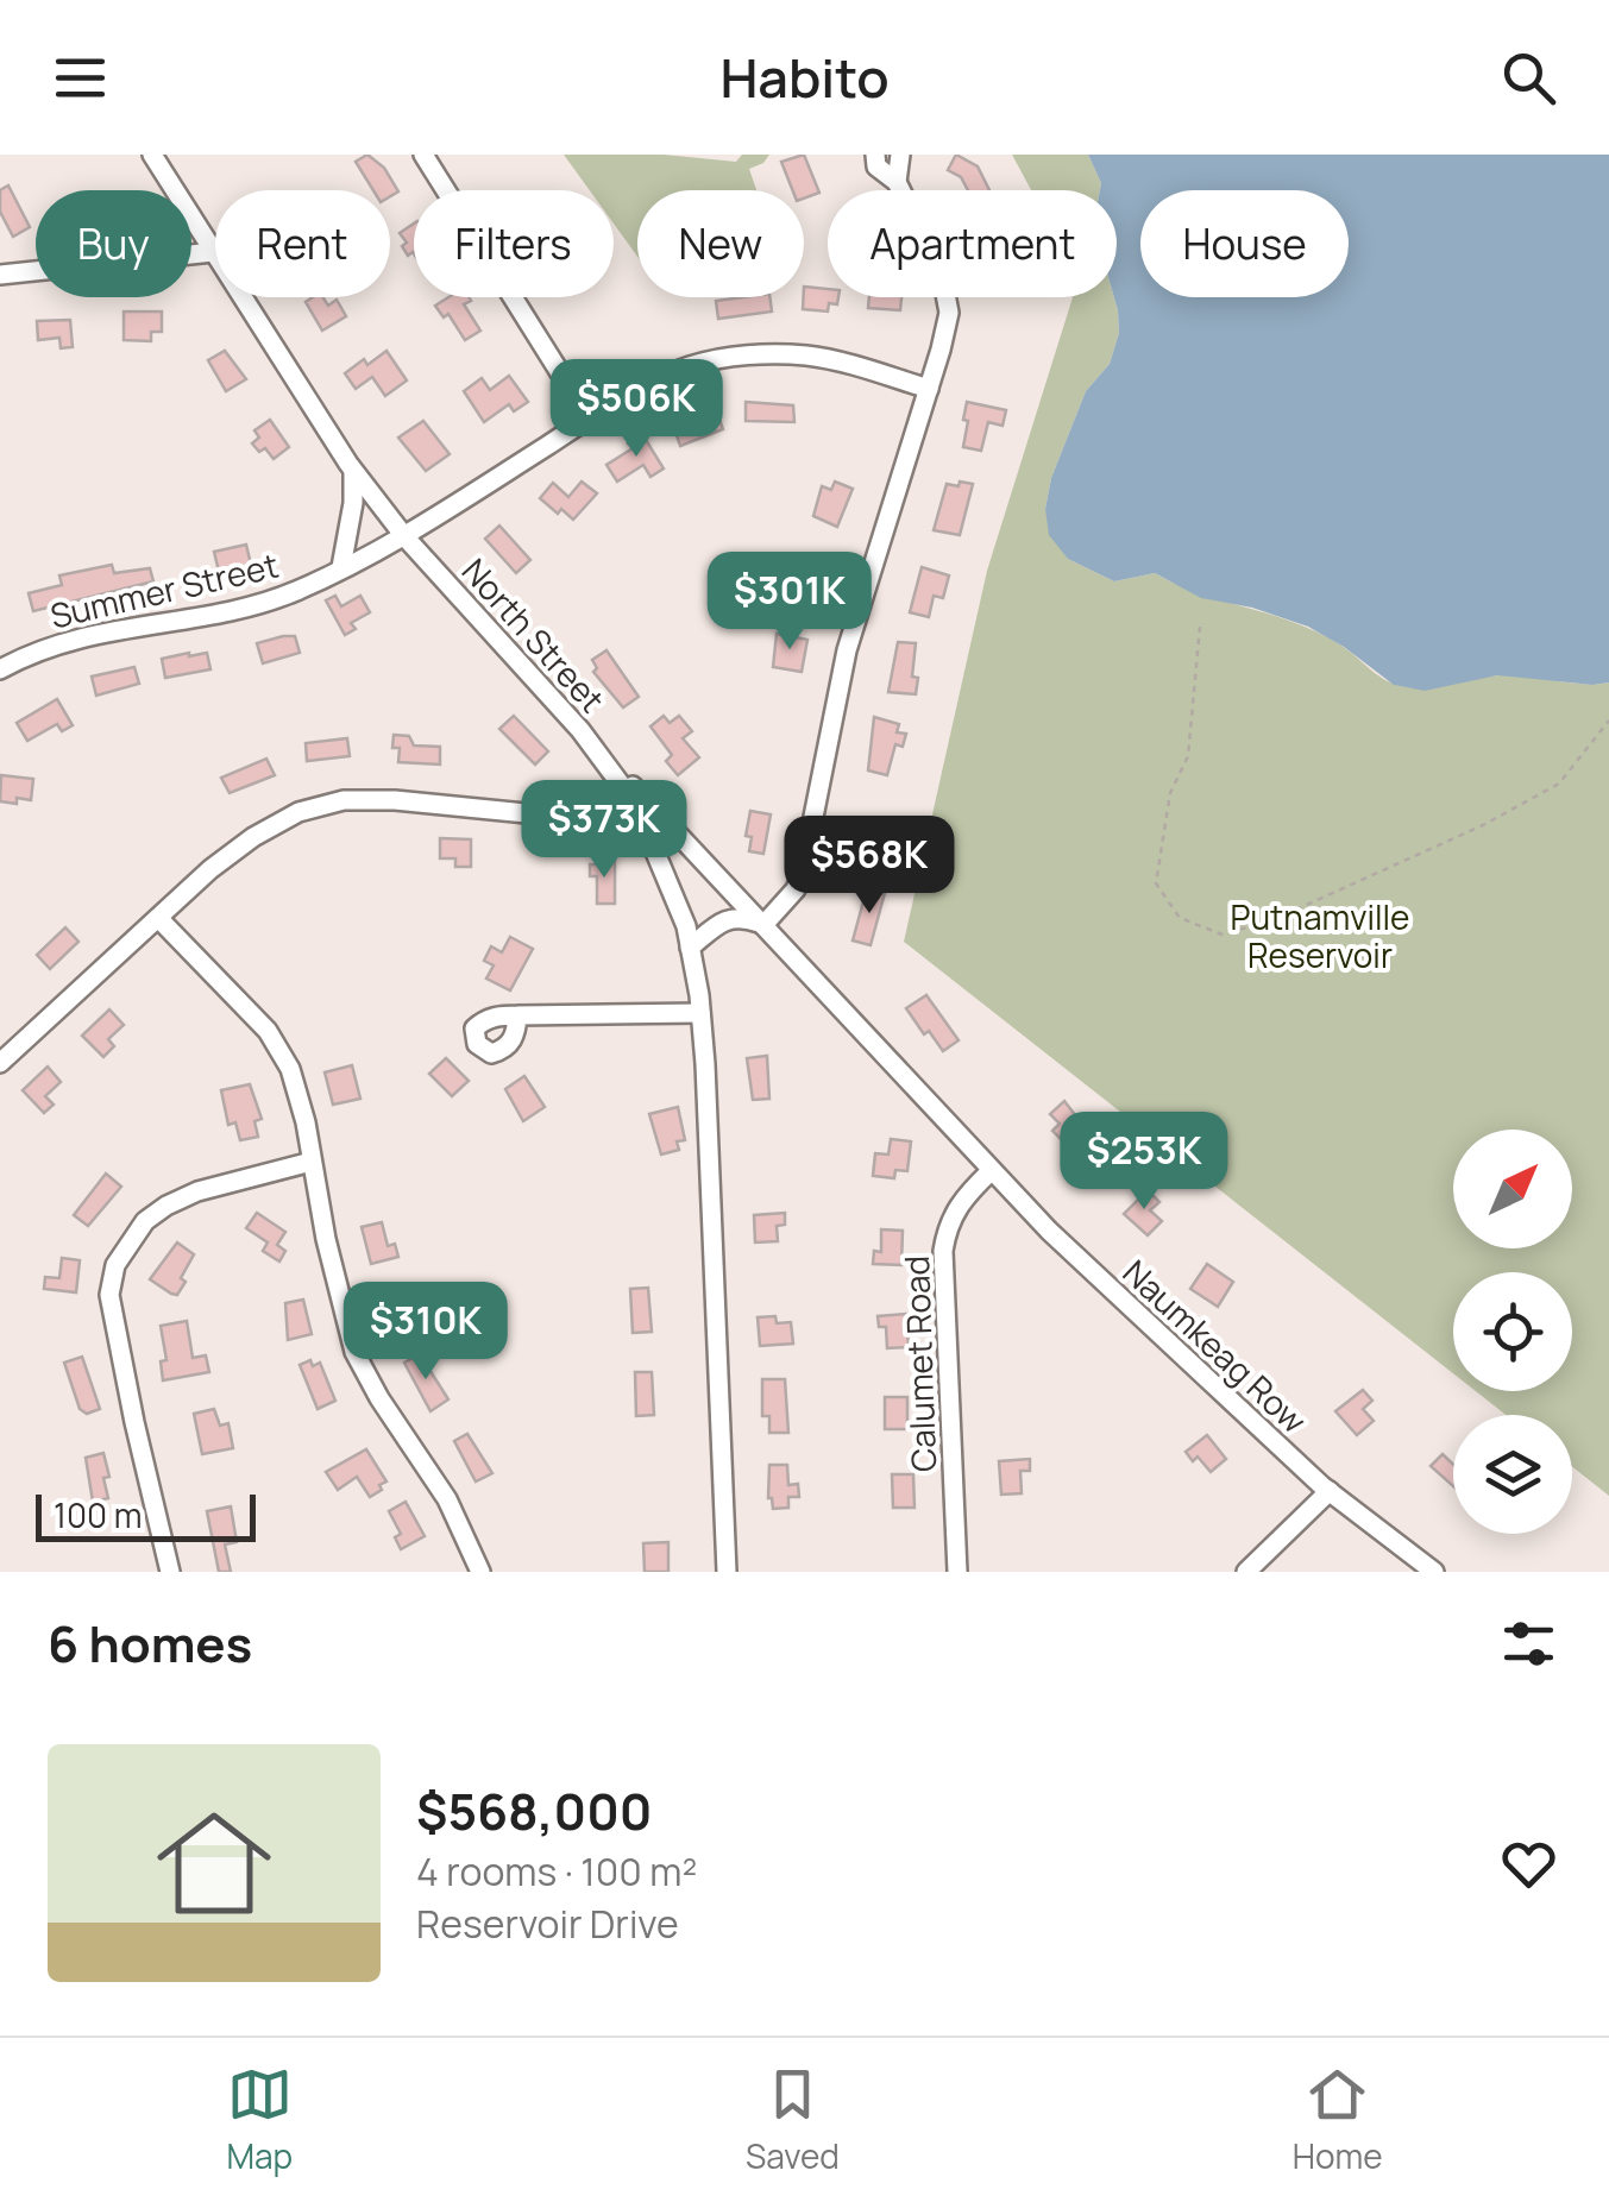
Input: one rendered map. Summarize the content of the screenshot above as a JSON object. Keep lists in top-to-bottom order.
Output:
{
  "streets": {
    "street": [
      "Summer Street",
      "North Street",
      "Naumkeag Row",
      "Calumet Road"
    ]
  },
  "crossings": [
    ["Summer Street", "North Street"],
    ["North Street", "Naumkeag Row"],
    ["Naumkeag Row", "Calumet Road"]
  ],
  "parks": ["Putnamville Reservoir"],
  "scale_bar": "100 m",
  "north": "top right",
  "page": {
    "header": "Habito",
    "chip": [
      "Buy",
      "Rent",
      "Filters",
      "New",
      "Apartment",
      "House"
    ],
    "price": [
      "$506K",
      "$301K",
      "$373K",
      "$568K",
      "$253K",
      "$310K"
    ],
    "scale": "100 m",
    "heading": "6 homes",
    "list": [
      {
        "name": "$568,000",
        "note": "4 rooms · 100 m² · Reservoir Drive"
      }
    ],
    "tabs": ["Map", "Saved", "Home"]
  }
}
